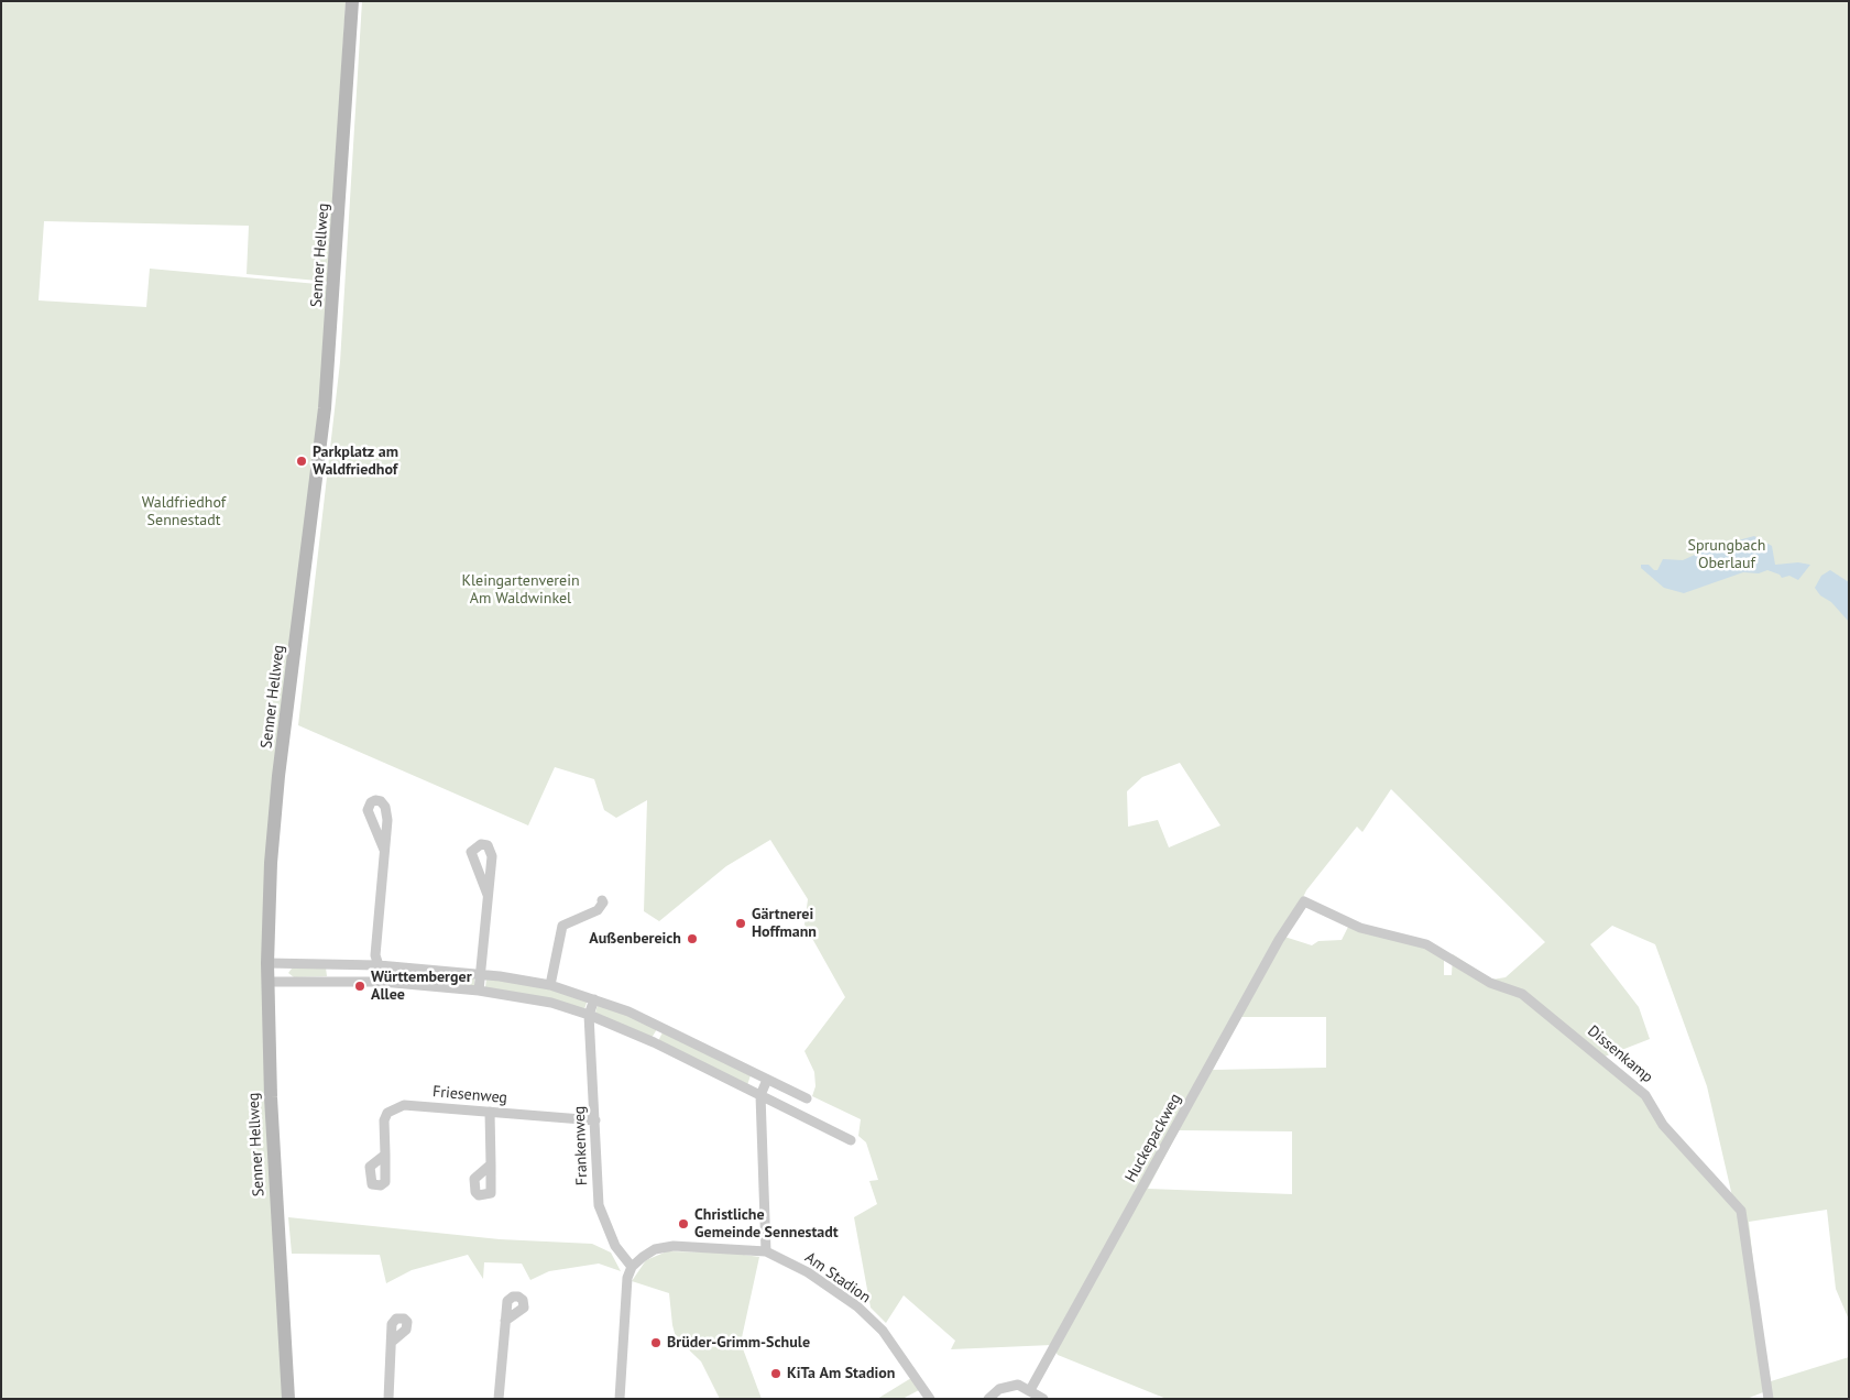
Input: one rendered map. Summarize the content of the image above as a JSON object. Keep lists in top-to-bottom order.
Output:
{
  "streets": {
    "street": [
      "Senner Hellweg",
      "Dissenkamp",
      "Friesenweg",
      "Huckepackweg",
      "Frankenweg",
      "Am Stadion"
    ]
  },
  "crossings": [
    ["Dissenkamp", "Huckepackweg"],
    ["Friesenweg", "Frankenweg"],
    ["Frankenweg", "Am Stadion"]
  ],
  "parks": ["Waldfriedhof Sennestadt", "Sprungbach Oberlauf", "Kleingartenverein Am Waldwinkel"],
  "places": [
    "Parkplatz am Waldfriedhof",
    "Gärtnerei Hoffmann",
    "Außenbereich",
    "Württemberger Allee",
    "Christliche Gemeinde Sennestadt",
    "Brüder-Grimm-Schule",
    "KiTa Am Stadion"
  ]
}
